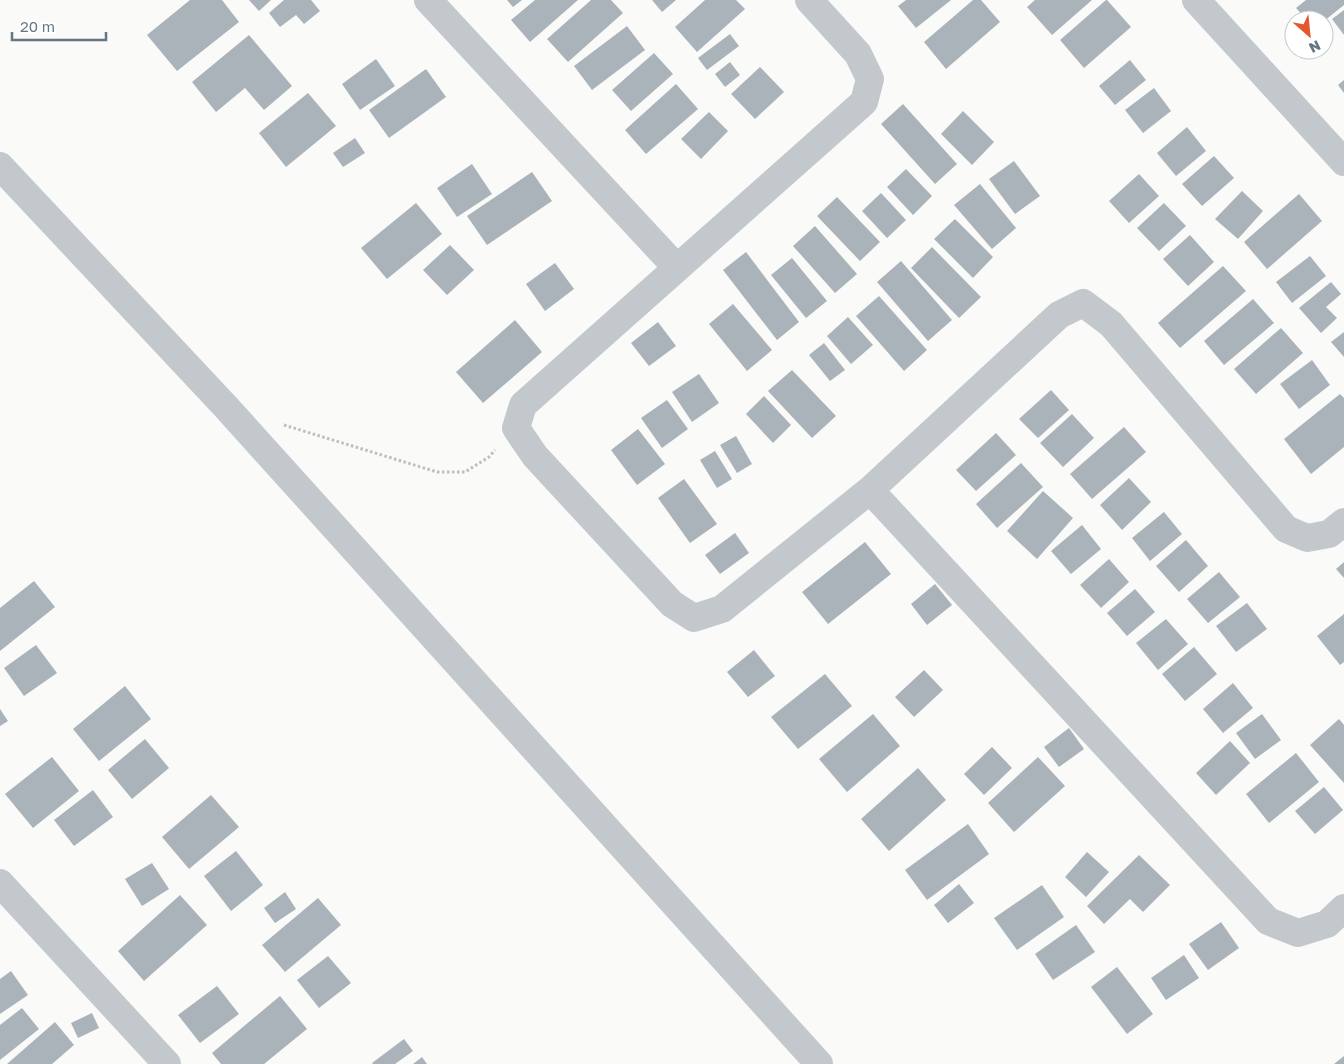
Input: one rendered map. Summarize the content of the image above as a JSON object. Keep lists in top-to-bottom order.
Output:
{
  "scale_bar": "20 m",
  "north": "bottom right"
}
